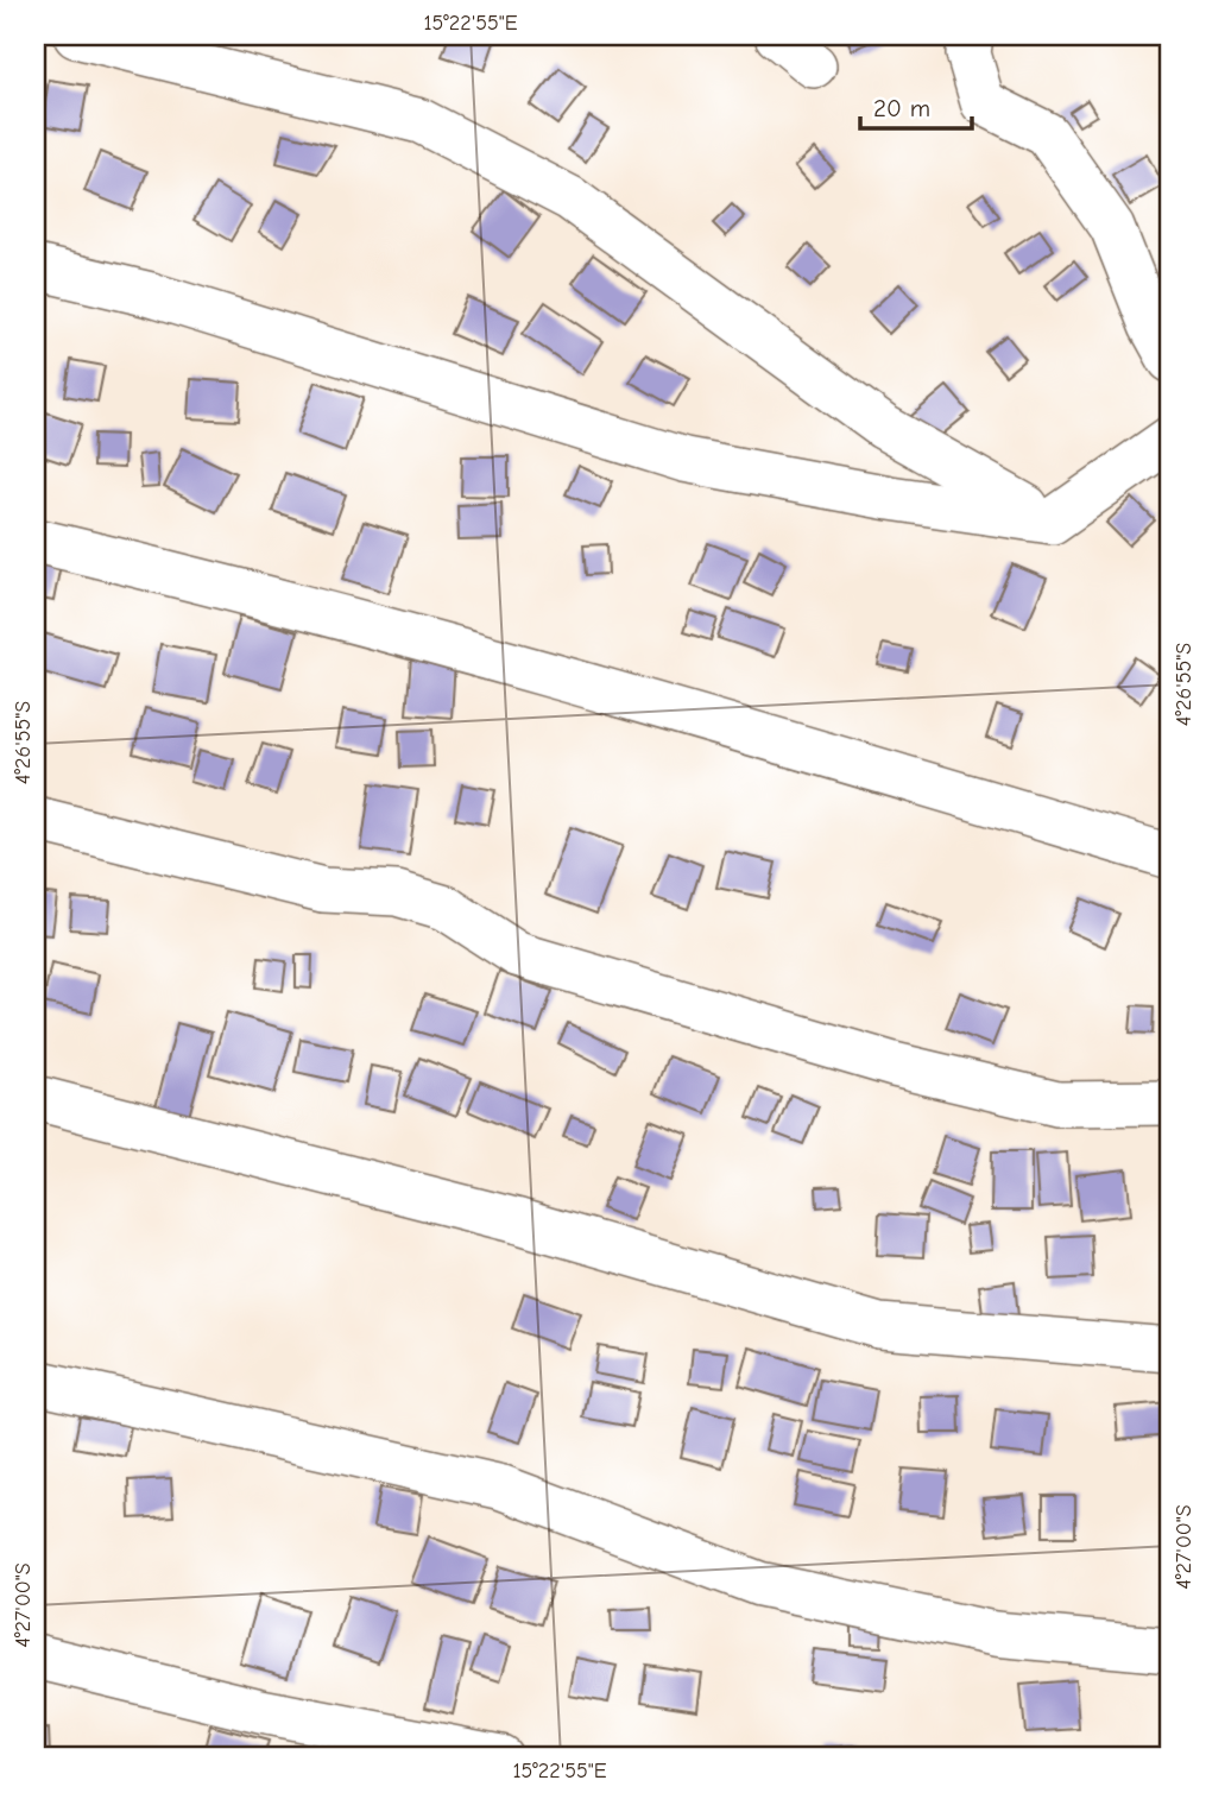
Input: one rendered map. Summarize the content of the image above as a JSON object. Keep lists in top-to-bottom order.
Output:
{
  "scale_bar": "20 m",
  "coordinates": ["15°22'55\"E", "4°26'55\"S", "4°27'00\"S"]
}
